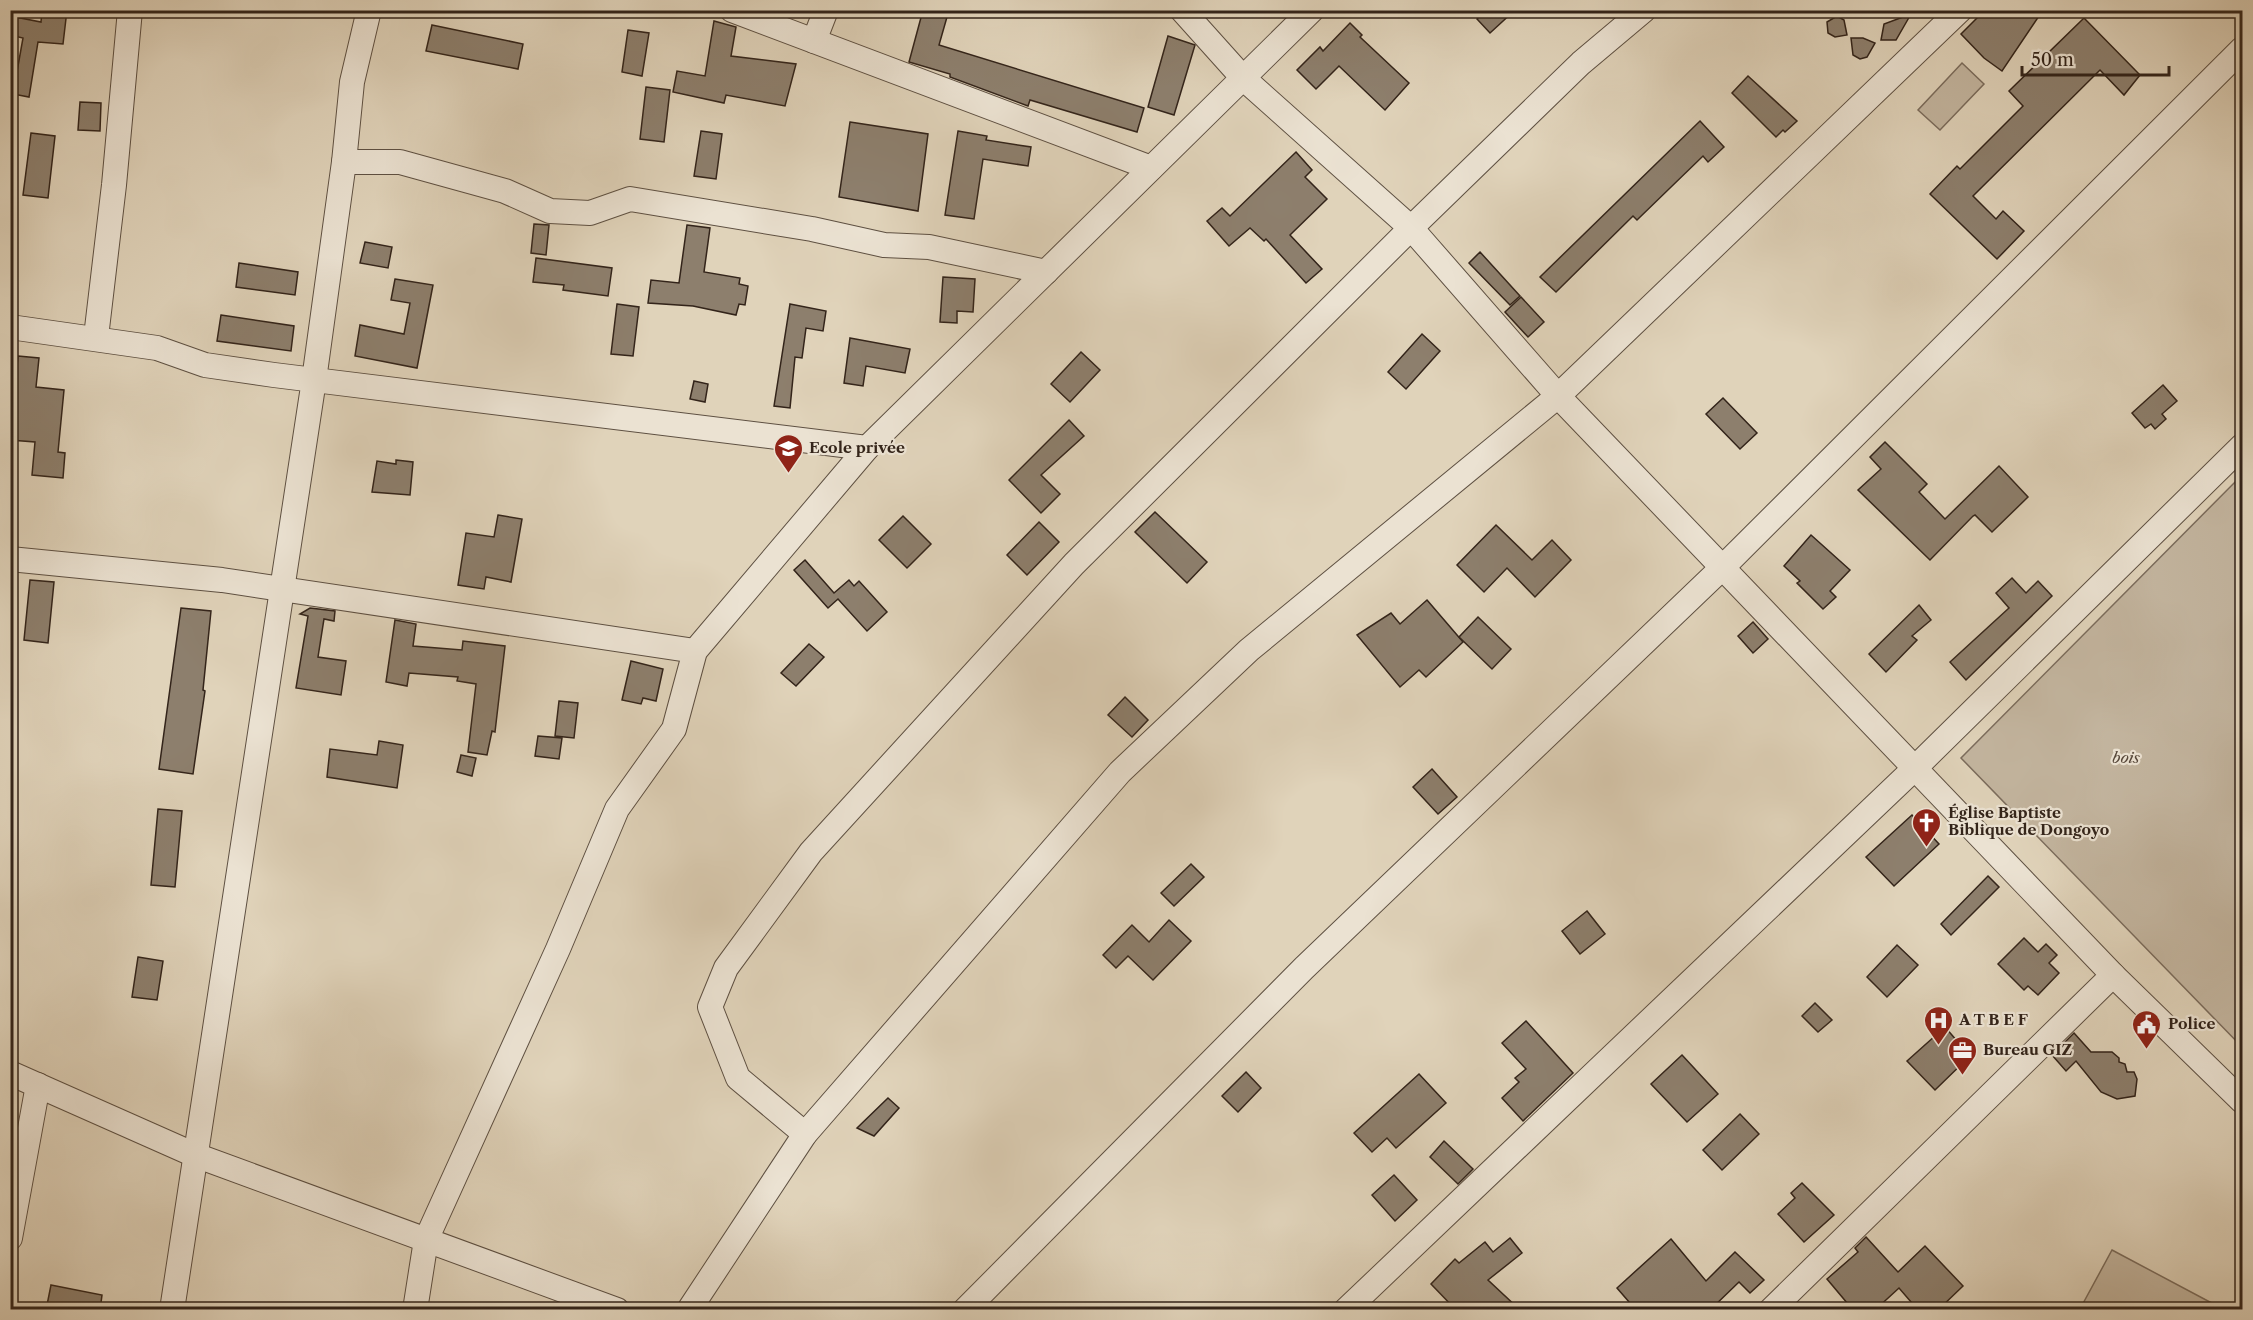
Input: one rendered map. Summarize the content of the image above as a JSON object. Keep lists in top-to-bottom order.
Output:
{
  "parks": ["bois"],
  "places": {
    "school or university": ["Ecole privée"],
    "church": ["Église Baptiste Biblique de Dongoyo"],
    "hospital": ["A T B E F"],
    "public building": ["Police"],
    "office": ["Bureau GIZ"]
  },
  "scale_bar": "50 m"
}
